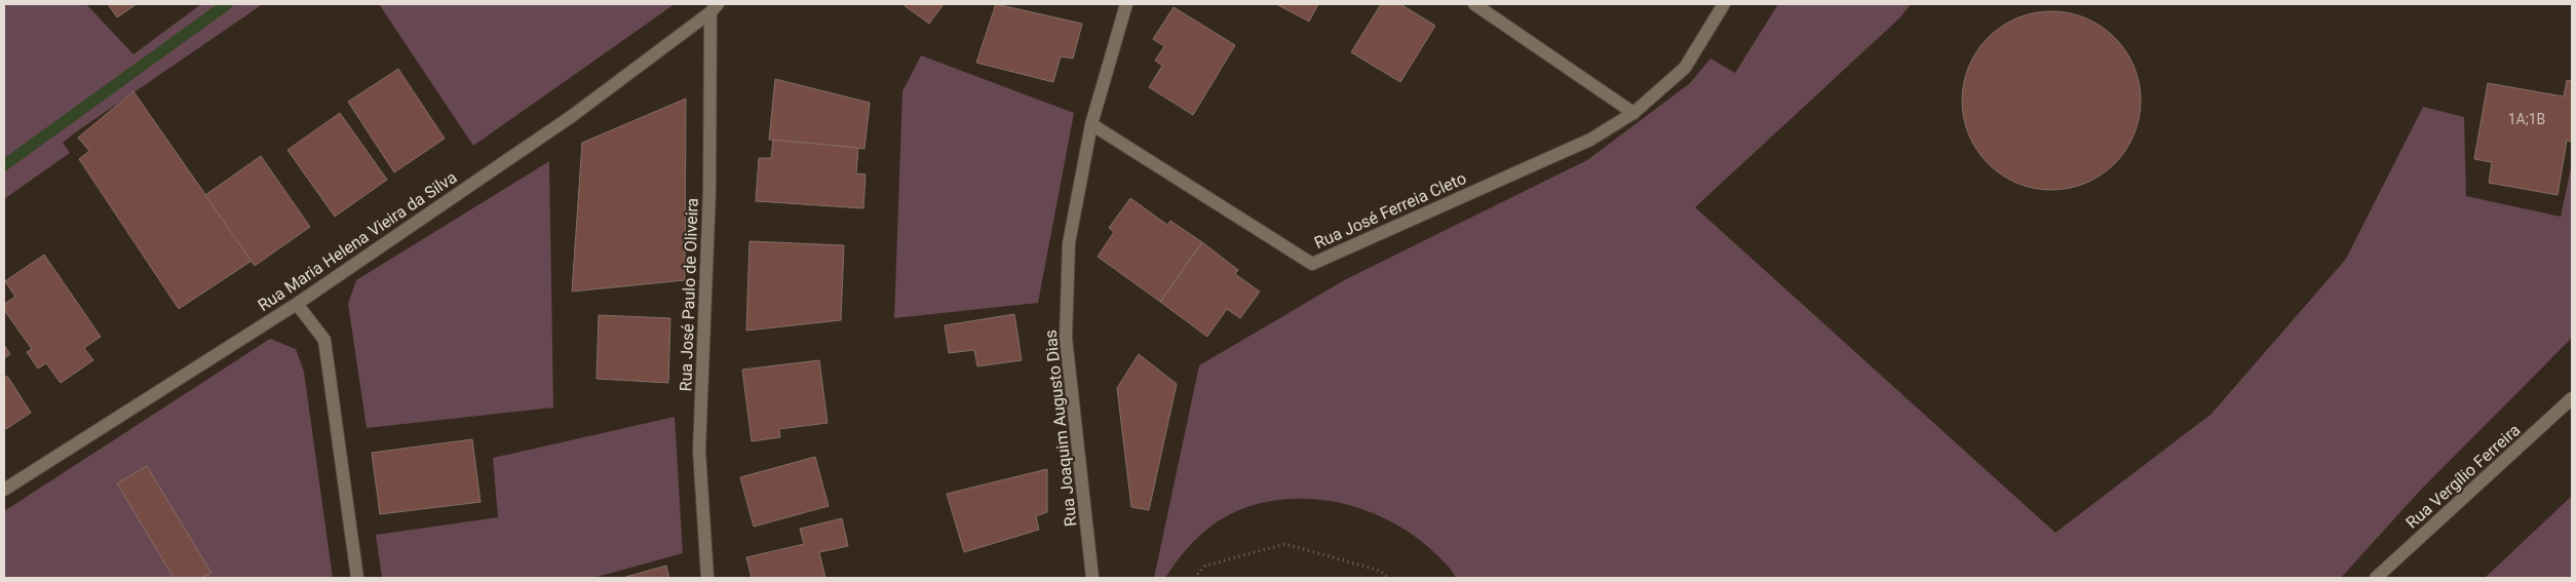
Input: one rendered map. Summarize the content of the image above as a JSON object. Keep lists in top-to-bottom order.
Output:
{
  "streets": {
    "street": [
      "Rua José Ferreia Cleto",
      "Rua Maria Helena Vieira da Silva",
      "Rua José Paulo de Oliveira",
      "Rua Joaquim Augusto Dias",
      "Rua Vergílio Ferreira"
    ]
  },
  "crossings": [
    ["Rua José Ferreia Cleto", "Rua Joaquim Augusto Dias"],
    ["Rua Maria Helena Vieira da Silva", "Rua José Paulo de Oliveira"]
  ],
  "house_numbers": ["1A;1B"]
}
